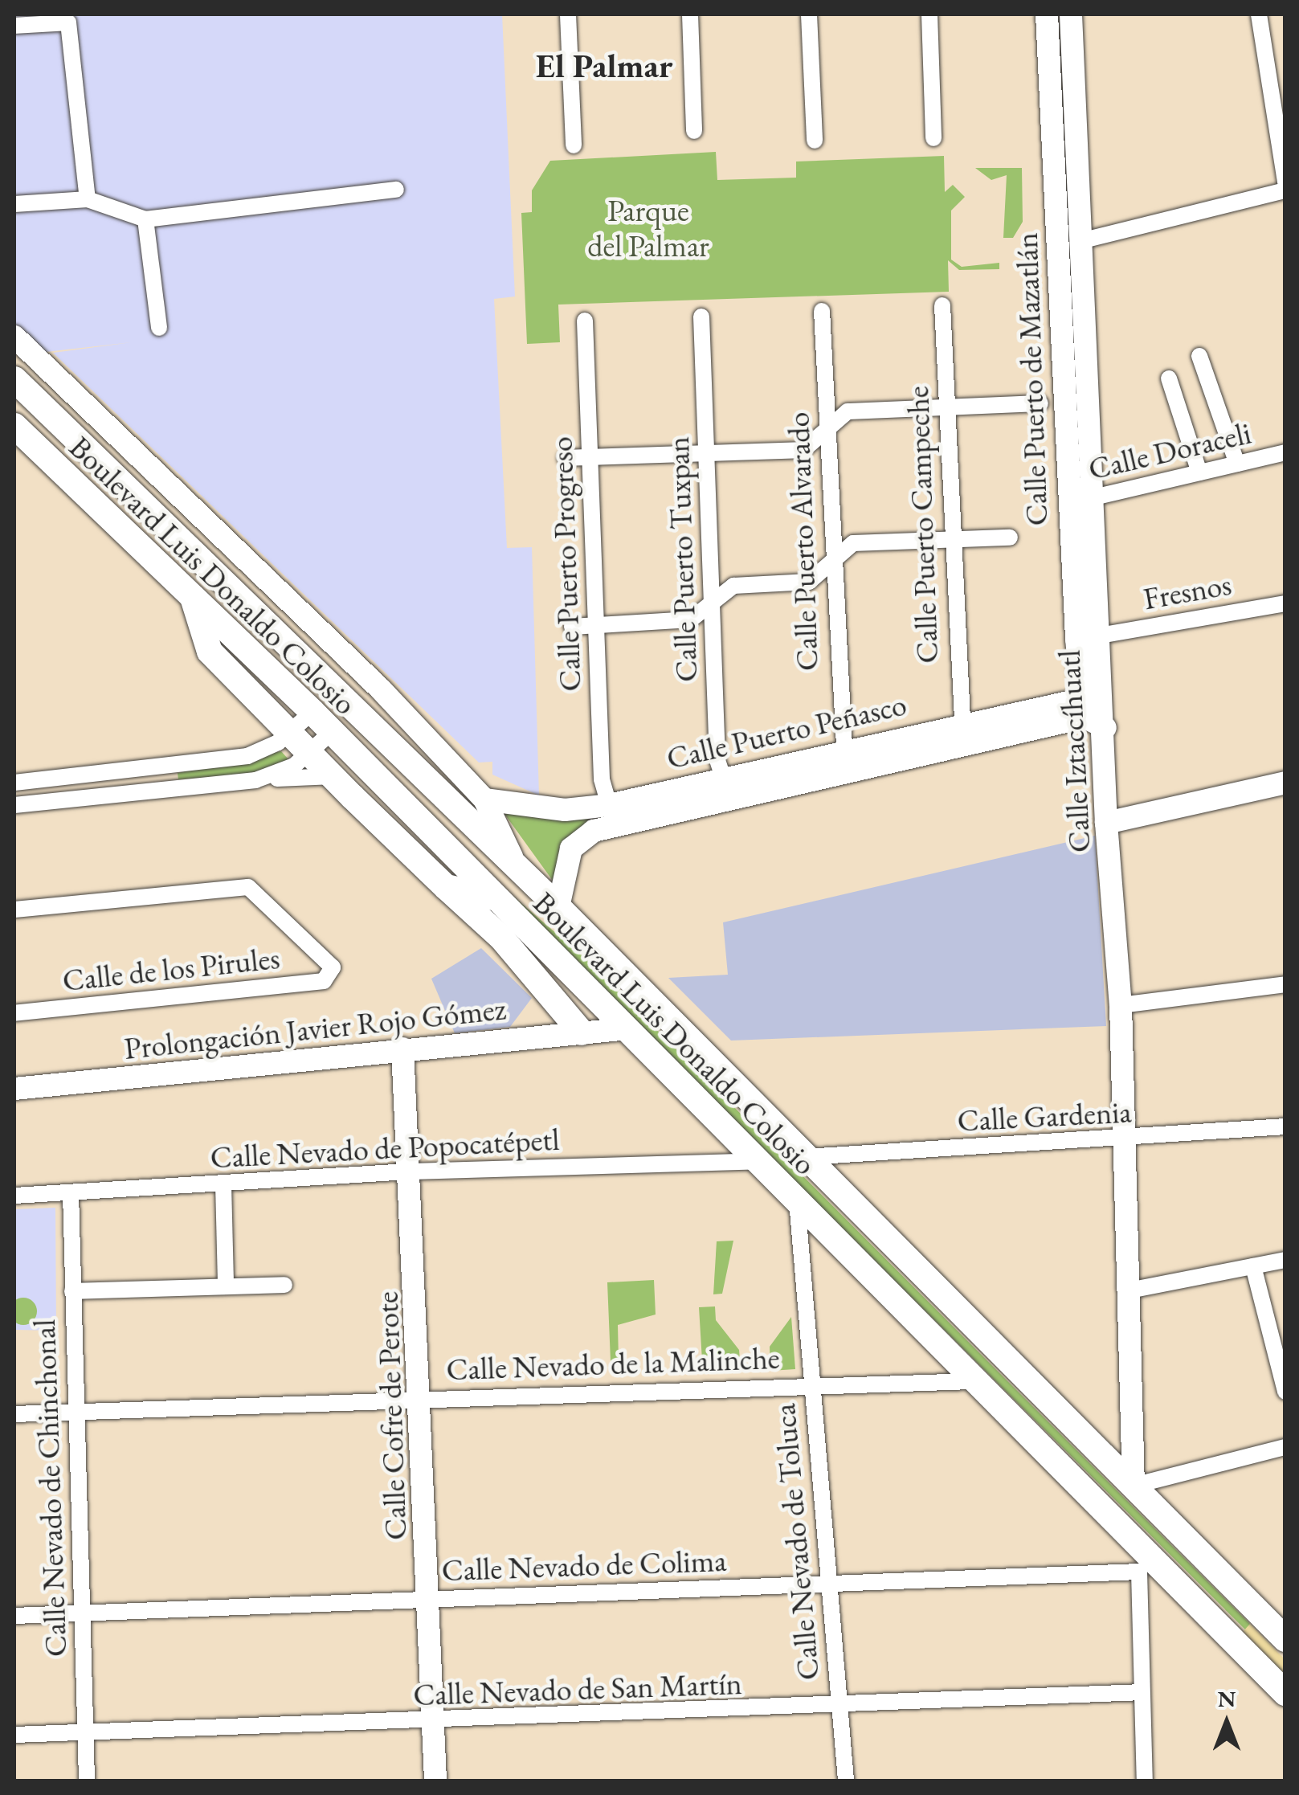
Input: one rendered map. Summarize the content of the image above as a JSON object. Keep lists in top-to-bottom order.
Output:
{
  "streets": {
    "main road": ["Boulevard Luis Donaldo Colosio"],
    "street": [
      "Calle Puerto de Mazatlán",
      "Calle Doraceli",
      "Calle Puerto Campeche",
      "Calle Puerto Alvarado",
      "Calle Puerto Tuxpan",
      "Calle Puerto Progreso",
      "Fresnos",
      "Calle Puerto Peñasco",
      "Calle Iztaccíhuatl",
      "Calle de los Pirules",
      "Prolongación Javier Rojo Gómez",
      "Calle Gardenia",
      "Calle Nevado de Popocatépetl",
      "Calle Nevado de la Malinche",
      "Calle Cofre de Perote",
      "Calle Nevado de Chinchonal",
      "Calle Nevado de Toluca",
      "Calle Nevado de Colima",
      "Calle Nevado de San Martín"
    ]
  },
  "crossings": [
    ["Calle Puerto de Mazatlán", "Calle Doraceli"],
    ["Calle Puerto de Mazatlán", "Calle Puerto Peñasco"],
    ["Calle Puerto de Mazatlán", "Calle Iztaccíhuatl"],
    ["Calle Doraceli", "Calle Iztaccíhuatl"],
    ["Calle Puerto Campeche", "Calle Puerto Peñasco"],
    ["Calle Puerto Alvarado", "Calle Puerto Peñasco"],
    ["Calle Puerto Tuxpan", "Calle Puerto Peñasco"],
    ["Calle Puerto Progreso", "Calle Puerto Peñasco"],
    ["Boulevard Luis Donaldo Colosio", "Calle Puerto Peñasco"],
    ["Boulevard Luis Donaldo Colosio", "Calle Iztaccíhuatl"],
    ["Boulevard Luis Donaldo Colosio", "Prolongación Javier Rojo Gómez"],
    ["Boulevard Luis Donaldo Colosio", "Calle Gardenia"],
    ["Boulevard Luis Donaldo Colosio", "Calle Nevado de Popocatépetl"],
    ["Boulevard Luis Donaldo Colosio", "Calle Nevado de la Malinche"],
    ["Boulevard Luis Donaldo Colosio", "Calle Nevado de Toluca"],
    ["Boulevard Luis Donaldo Colosio", "Calle Nevado de Colima"],
    ["Fresnos", "Calle Iztaccíhuatl"],
    ["Calle Puerto Peñasco", "Calle Iztaccíhuatl"],
    ["Calle Iztaccíhuatl", "Calle Gardenia"],
    ["Prolongación Javier Rojo Gómez", "Calle Cofre de Perote"],
    ["Calle Nevado de Popocatépetl", "Calle Cofre de Perote"],
    ["Calle Nevado de Popocatépetl", "Calle Nevado de Chinchonal"],
    ["Calle Nevado de la Malinche", "Calle Cofre de Perote"],
    ["Calle Nevado de la Malinche", "Calle Nevado de Chinchonal"],
    ["Calle Nevado de la Malinche", "Calle Nevado de Toluca"],
    ["Calle Cofre de Perote", "Calle Nevado de Colima"],
    ["Calle Cofre de Perote", "Calle Nevado de San Martín"],
    ["Calle Nevado de Chinchonal", "Calle Nevado de Colima"],
    ["Calle Nevado de Chinchonal", "Calle Nevado de San Martín"],
    ["Calle Nevado de Toluca", "Calle Nevado de Colima"],
    ["Calle Nevado de Toluca", "Calle Nevado de San Martín"]
  ],
  "districts": ["El Palmar"],
  "parks": ["Parque del Palmar"],
  "north": "top"
}
